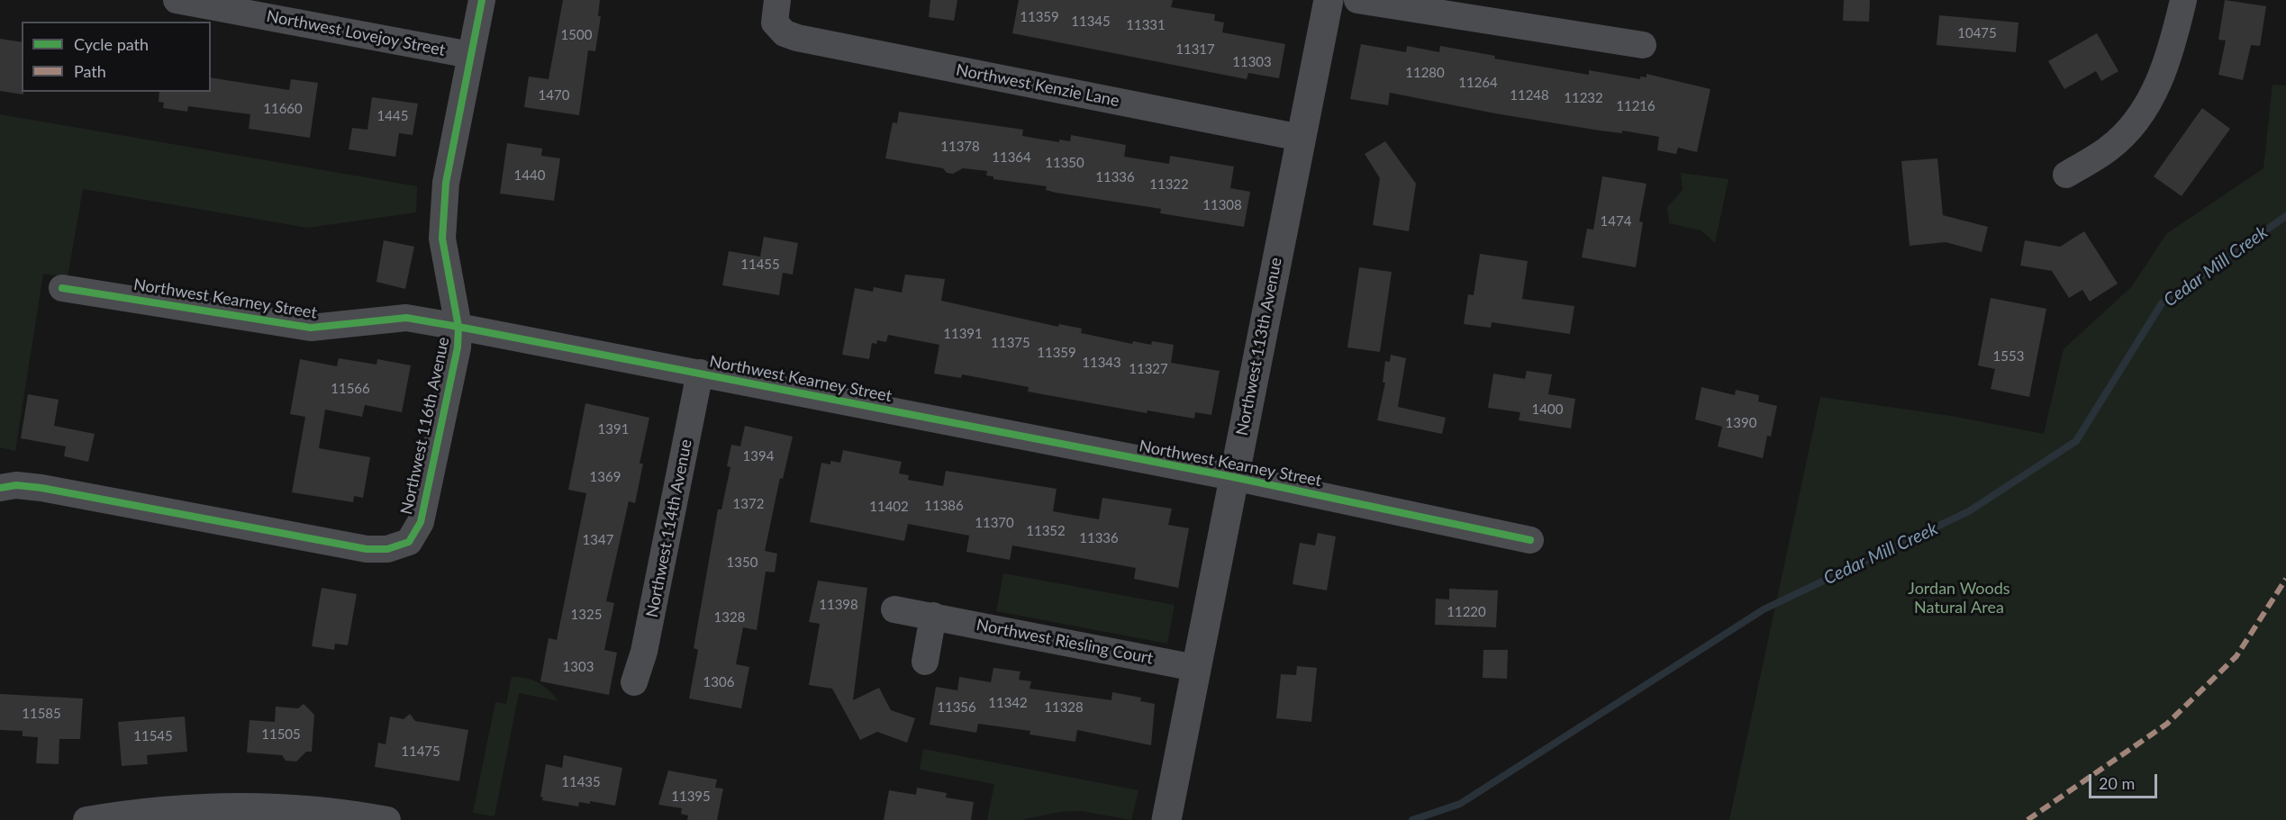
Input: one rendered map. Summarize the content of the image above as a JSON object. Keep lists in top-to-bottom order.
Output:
{
  "streets": {
    "street": [
      "Northwest Lovejoy Street",
      "Northwest Kenzie Lane",
      "Northwest Kearney Street",
      "Northwest 113th Avenue",
      "Northwest 116th Avenue",
      "Northwest 114th Avenue",
      "Northwest Riesling Court"
    ]
  },
  "crossings": [
    ["Northwest Lovejoy Street", "Northwest 116th Avenue"],
    ["Northwest Kenzie Lane", "Northwest 113th Avenue"],
    ["Northwest Kearney Street", "Northwest 113th Avenue"],
    ["Northwest Kearney Street", "Northwest 116th Avenue"],
    ["Northwest Kearney Street", "Northwest 114th Avenue"],
    ["Northwest 113th Avenue", "Northwest Riesling Court"]
  ],
  "water": ["Cedar Mill Creek"],
  "parks": ["Jordan Woods Natural Area"],
  "house_numbers": [
    "11359",
    "11345",
    "11331",
    "10475",
    "1500",
    "11317",
    "11303",
    "11280",
    "11264",
    "1470",
    "11248",
    "11232",
    "11216",
    "11660",
    "1445",
    "11378",
    "11364",
    "11350",
    "1440",
    "11336",
    "11322",
    "11308",
    "1474",
    "11455",
    "11391",
    "11375",
    "11359",
    "1553",
    "11343",
    "11327",
    "11566",
    "1400",
    "1390",
    "1391",
    "1394",
    "1369",
    "1372",
    "11386",
    "11402",
    "11370",
    "11352",
    "11336",
    "1347",
    "1350",
    "11398",
    "11220",
    "1325",
    "1328",
    "1303",
    "1306",
    "11342",
    "11356",
    "11328",
    "11585",
    "11505",
    "11545",
    "11475",
    "11435",
    "11395"
  ],
  "legend": ["Cycle path", "Path"],
  "scale_bar": "20 m"
}
